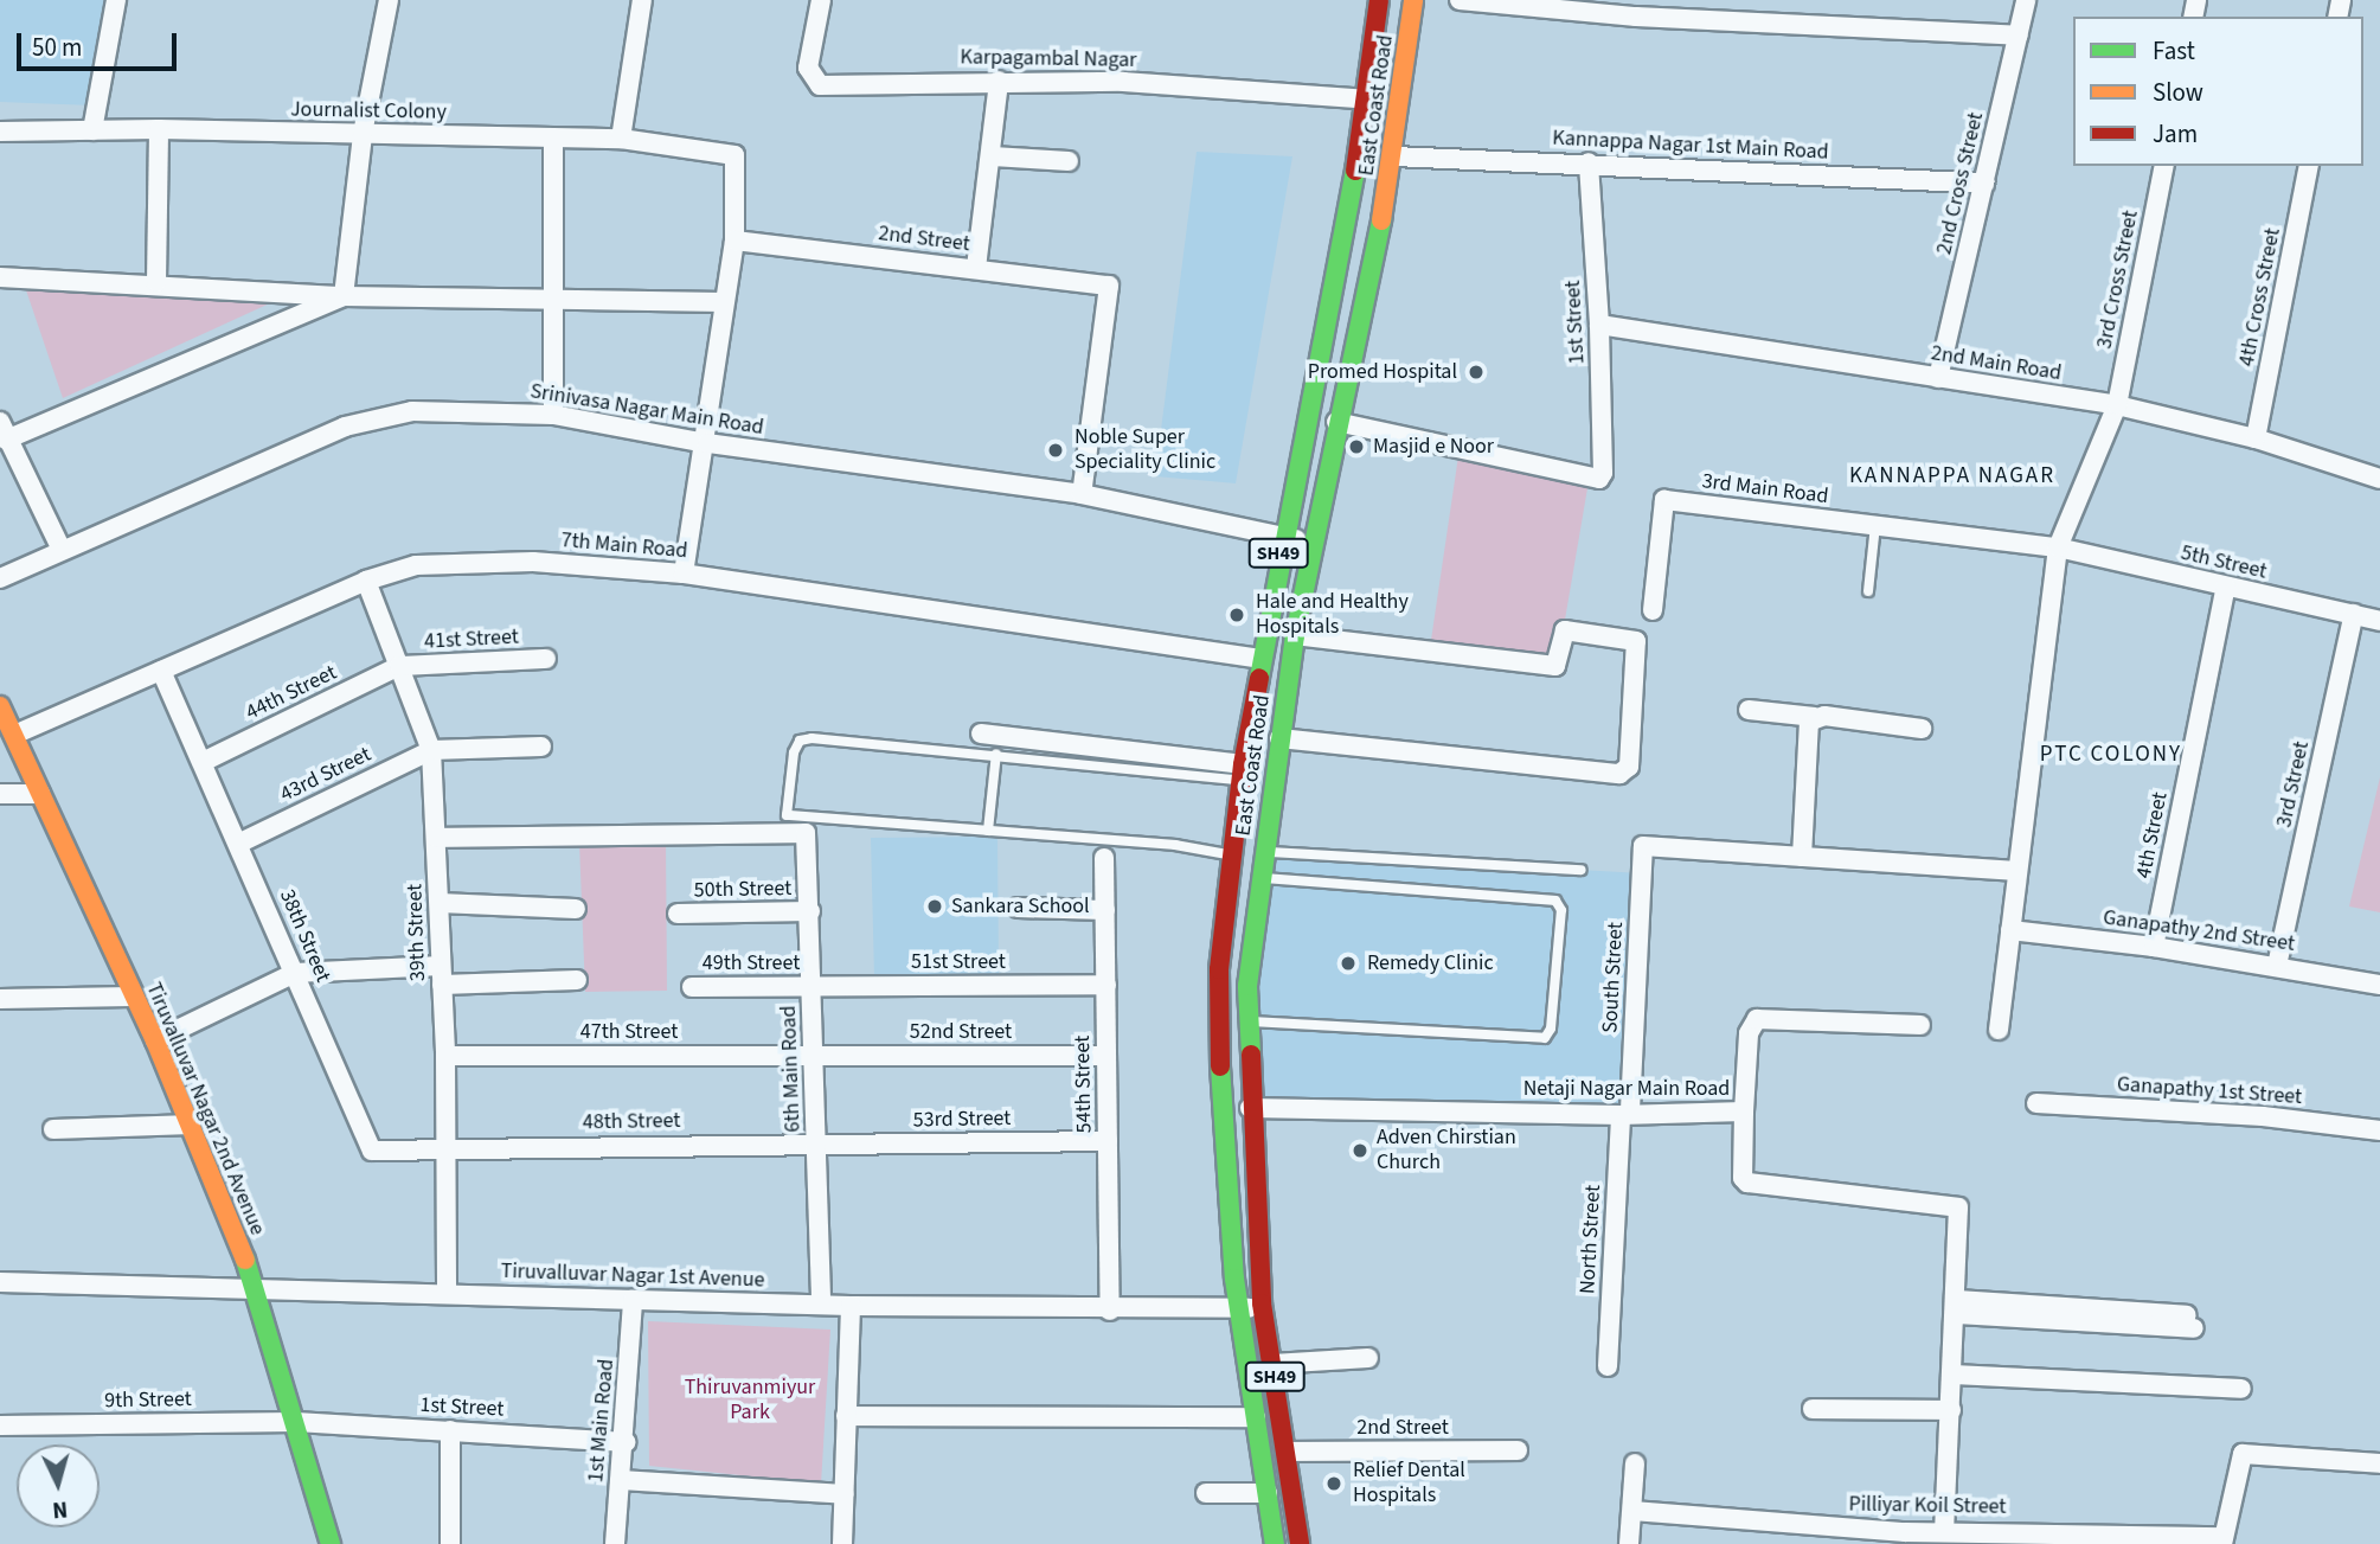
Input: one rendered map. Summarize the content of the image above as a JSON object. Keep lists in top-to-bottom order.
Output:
{
  "streets": {
    "main road": ["East Coast Road", "SH49", "Tiruvalluvar Nagar 2nd Avenue"],
    "street": [
      "Karpagambal Nagar",
      "Journalist Colony",
      "Kannappa Nagar 1st Main Road",
      "2nd Cross Street",
      "2nd Street",
      "3rd Cross Street",
      "4th Cross Street",
      "1st Street",
      "2nd Main Road",
      "Srinivasa Nagar Main Road",
      "3rd Main Road",
      "7th Main Road",
      "5th Street",
      "41st Street",
      "44th Street",
      "43rd Street",
      "3rd Street",
      "4th Street",
      "50th Street",
      "Ganapathy 2nd Street",
      "39th Street",
      "38th Street",
      "51st Street",
      "49th Street",
      "South Street",
      "47th Street",
      "52nd Street",
      "6th Main Road",
      "54th Street",
      "Netaji Nagar Main Road",
      "Ganapathy 1st Street",
      "53rd Street",
      "48th Street",
      "North Street",
      "Tiruvalluvar Nagar 1st Avenue",
      "9th Street",
      "1st Main Road",
      "Pilliyar Koil Street"
    ]
  },
  "crossings": [
    ["Karpagambal Nagar", "East Coast Road"],
    ["East Coast Road", "Kannappa Nagar 1st Main Road"],
    ["East Coast Road", "2nd Street"],
    ["East Coast Road", "1st Street"],
    ["East Coast Road", "Srinivasa Nagar Main Road"],
    ["East Coast Road", "7th Main Road"],
    ["East Coast Road", "Netaji Nagar Main Road"],
    ["East Coast Road", "Tiruvalluvar Nagar 1st Avenue"],
    ["Journalist Colony", "2nd Street"],
    ["Kannappa Nagar 1st Main Road", "2nd Cross Street"],
    ["Kannappa Nagar 1st Main Road", "1st Street"],
    ["2nd Cross Street", "2nd Main Road"],
    ["2nd Street", "Srinivasa Nagar Main Road"],
    ["3rd Cross Street", "2nd Main Road"],
    ["4th Cross Street", "2nd Main Road"],
    ["1st Street", "2nd Main Road"],
    ["1st Street", "Tiruvalluvar Nagar 2nd Avenue"],
    ["1st Street", "9th Street"],
    ["1st Street", "1st Main Road"],
    ["3rd Main Road", "5th Street"],
    ["7th Main Road", "39th Street"],
    ["7th Main Road", "38th Street"],
    ["7th Main Road", "Tiruvalluvar Nagar 2nd Avenue"],
    ["5th Street", "3rd Street"],
    ["5th Street", "4th Street"],
    ["41st Street", "44th Street"],
    ["41st Street", "39th Street"],
    ["44th Street", "39th Street"],
    ["44th Street", "38th Street"],
    ["43rd Street", "39th Street"],
    ["43rd Street", "38th Street"],
    ["3rd Street", "Ganapathy 2nd Street"],
    ["4th Street", "Ganapathy 2nd Street"],
    ["50th Street", "6th Main Road"],
    ["39th Street", "38th Street"],
    ["39th Street", "47th Street"],
    ["39th Street", "6th Main Road"],
    ["39th Street", "48th Street"],
    ["39th Street", "Tiruvalluvar Nagar 1st Avenue"],
    ["38th Street", "48th Street"],
    ["51st Street", "49th Street"],
    ["51st Street", "6th Main Road"],
    ["51st Street", "54th Street"],
    ["49th Street", "6th Main Road"],
    ["South Street", "Netaji Nagar Main Road"],
    ["South Street", "North Street"],
    ["47th Street", "52nd Street"],
    ["47th Street", "6th Main Road"],
    ["52nd Street", "6th Main Road"],
    ["52nd Street", "54th Street"],
    ["6th Main Road", "53rd Street"],
    ["6th Main Road", "48th Street"],
    ["6th Main Road", "Tiruvalluvar Nagar 1st Avenue"],
    ["54th Street", "53rd Street"],
    ["54th Street", "Tiruvalluvar Nagar 1st Avenue"],
    ["Netaji Nagar Main Road", "North Street"],
    ["Netaji Nagar Main Road", "Pilliyar Koil Street"],
    ["Tiruvalluvar Nagar 2nd Avenue", "Tiruvalluvar Nagar 1st Avenue"],
    ["Tiruvalluvar Nagar 2nd Avenue", "9th Street"],
    ["53rd Street", "48th Street"],
    ["Tiruvalluvar Nagar 1st Avenue", "1st Main Road"]
  ],
  "districts": ["KANNAPPA NAGAR", "PTC COLONY"],
  "parks": ["Thiruvanmiyur Park"],
  "places": [
    "Promed Hospital",
    "Masjid e Noor",
    "Noble Super Speciality Clinic",
    "Hale and Healthy Hospitals",
    "Sankara School",
    "Remedy Clinic",
    "Adven Chirstian Church",
    "Relief Dental Hospitals"
  ],
  "legend": ["Fast", "Slow", "Jam"],
  "scale_bar": "50 m",
  "north": "bottom"
}
